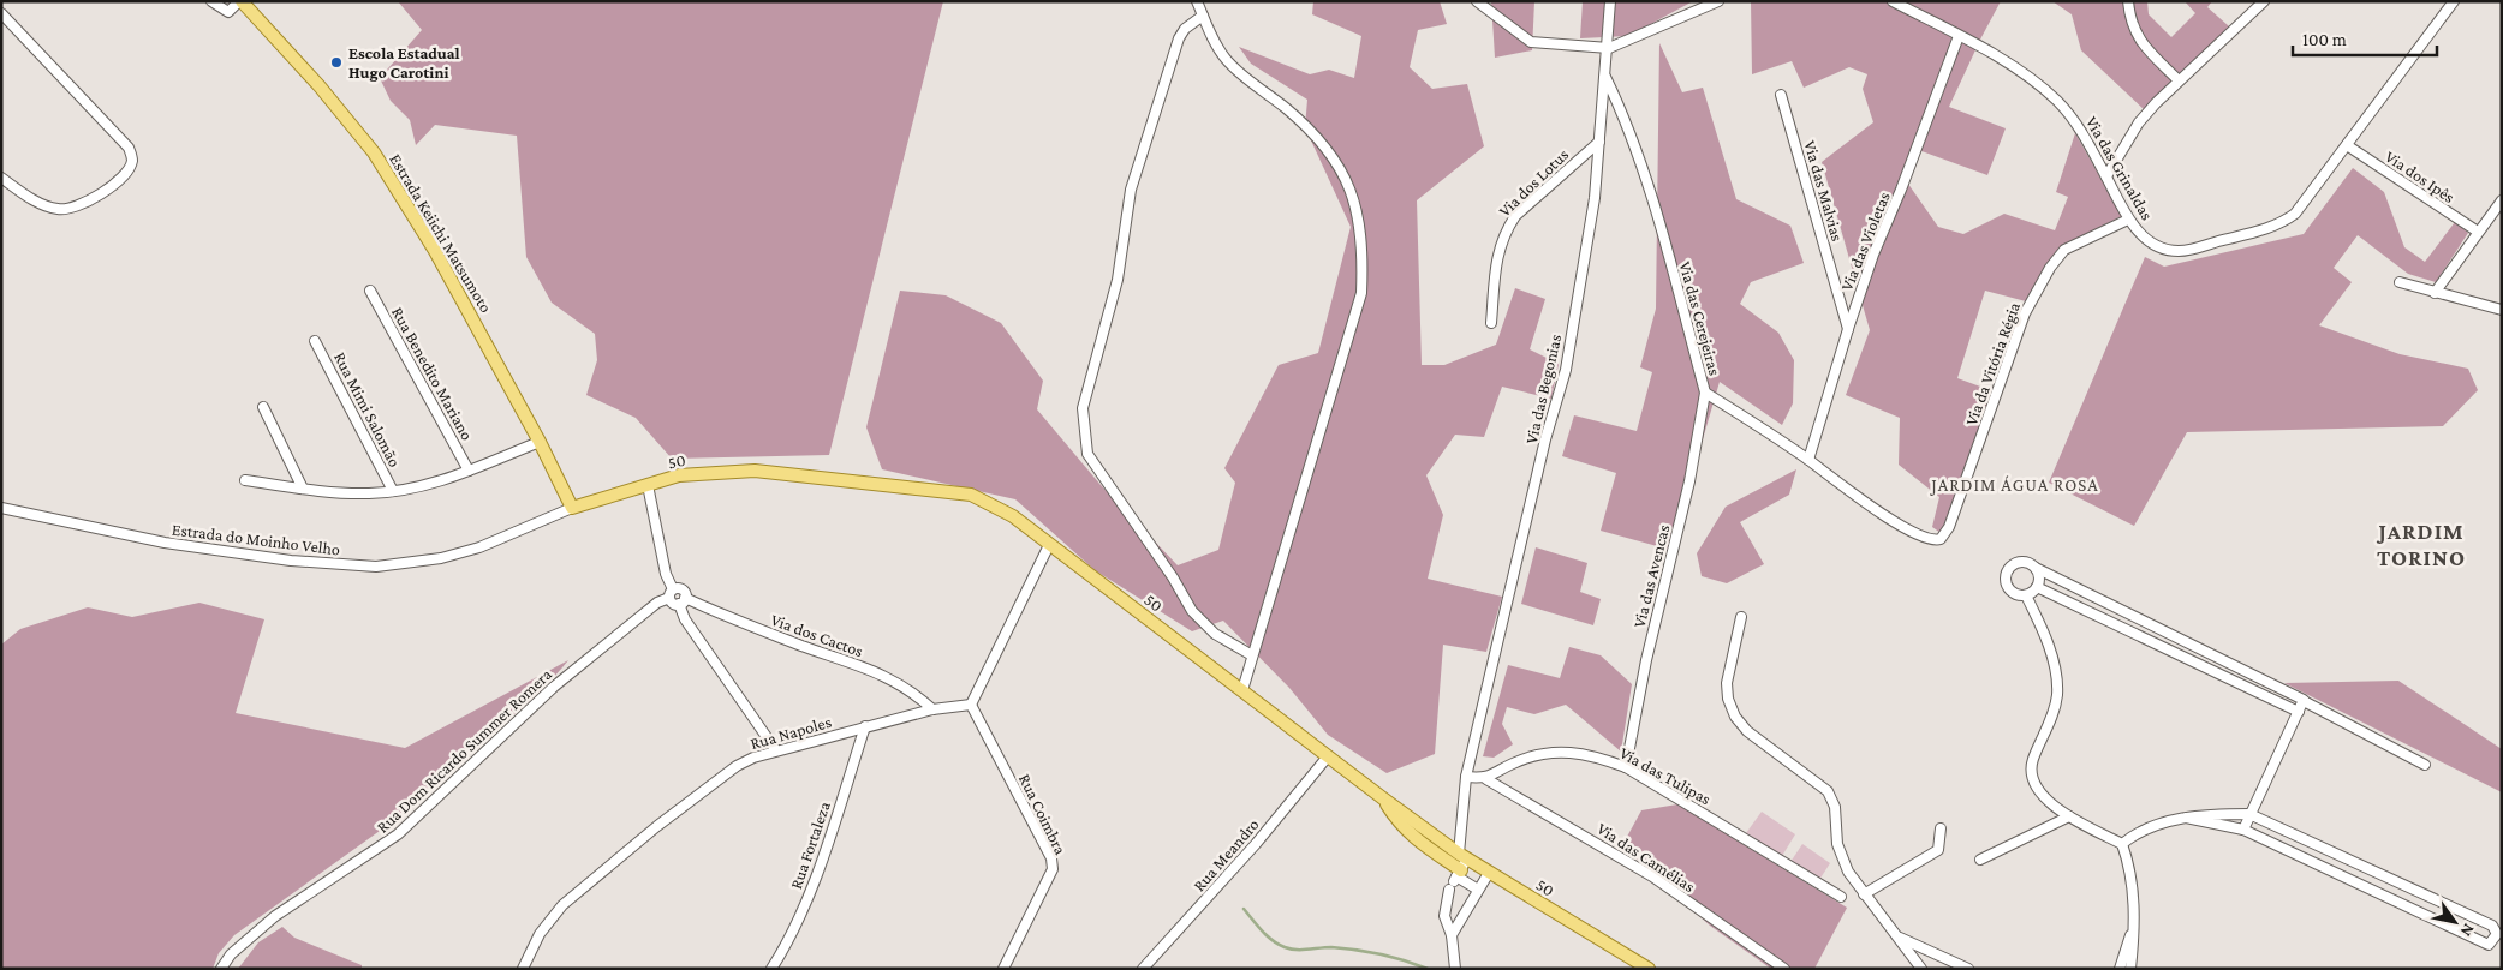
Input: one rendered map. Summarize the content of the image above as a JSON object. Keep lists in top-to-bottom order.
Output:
{
  "streets": {
    "main road": ["Estrada Keiichi Matsumoto", "50"],
    "street": [
      "Via das Grinaldas",
      "Via dos Ipês",
      "Via dos Lotus",
      "Via das Malvias",
      "Via das Violetas",
      "Via das Cerejeiras",
      "Via da Vitória Régia",
      "Rua Benedito Mariano",
      "Via das Begonias",
      "Rua Mimi Salomão",
      "Estrada do Moinho Velho",
      "Via das Avencas",
      "Via dos Cactos",
      "Rua Napoles",
      "Rua Dom Ricardo Summer Romera",
      "Via das Tulipas",
      "Rua Coimbra",
      "Rua Fortaleza",
      "Rua Meandro",
      "Via das Camélias"
    ]
  },
  "crossings": [
    ["Via das Grinaldas", "Via dos Ipês"],
    ["Via das Grinaldas", "Via das Violetas"],
    ["Via das Grinaldas", "Via da Vitória Régia"],
    ["Via dos Lotus", "Via das Begonias"],
    ["Via das Malvias", "Via das Violetas"],
    ["Estrada Keiichi Matsumoto", "50"],
    ["Estrada Keiichi Matsumoto", "Estrada do Moinho Velho"],
    ["Via das Violetas", "Via das Cerejeiras"],
    ["Via das Cerejeiras", "Via da Vitória Régia"],
    ["Via das Cerejeiras", "Via das Begonias"],
    ["Via das Cerejeiras", "Via das Avencas"],
    ["50", "Estrada do Moinho Velho"],
    ["50", "Rua Meandro"],
    ["Via das Avencas", "Via das Tulipas"],
    ["Via dos Cactos", "Rua Napoles"],
    ["Rua Napoles", "Rua Coimbra"],
    ["Rua Napoles", "Rua Fortaleza"],
    ["Via das Tulipas", "Via das Camélias"]
  ],
  "districts": ["JARDIM ÁGUA ROSA", "JARDIM TORINO"],
  "places": ["Escola Estadual Hugo Carotini"],
  "scale_bar": "100 m",
  "north": "bottom right"
}
